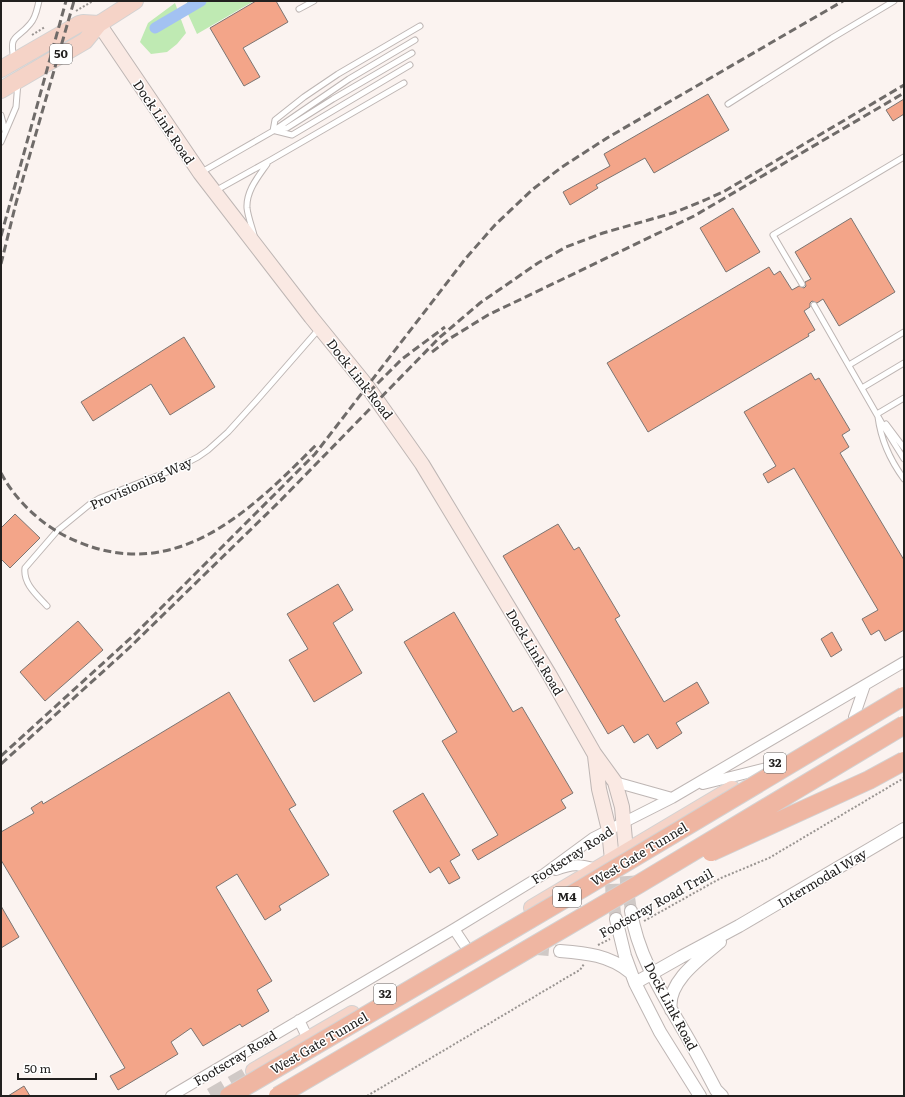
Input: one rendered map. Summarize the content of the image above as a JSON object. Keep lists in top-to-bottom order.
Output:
{
  "streets": {
    "highway": ["West Gate Tunnel", "M4"],
    "main road": [
      "50",
      "Dock Link Road",
      "32",
      "Footscray Road"
    ],
    "street": ["Intermodal Way"],
    "lane": ["Provisioning Way"],
    "path": ["Footscray Road Trail"]
  },
  "crossings": [
    ["50", "Dock Link Road"],
    ["Dock Link Road", "Provisioning Way"],
    ["Dock Link Road", "Footscray Road"],
    ["Dock Link Road", "Intermodal Way"],
    ["Dock Link Road", "Footscray Road Trail"]
  ],
  "scale_bar": "50 m"
}
